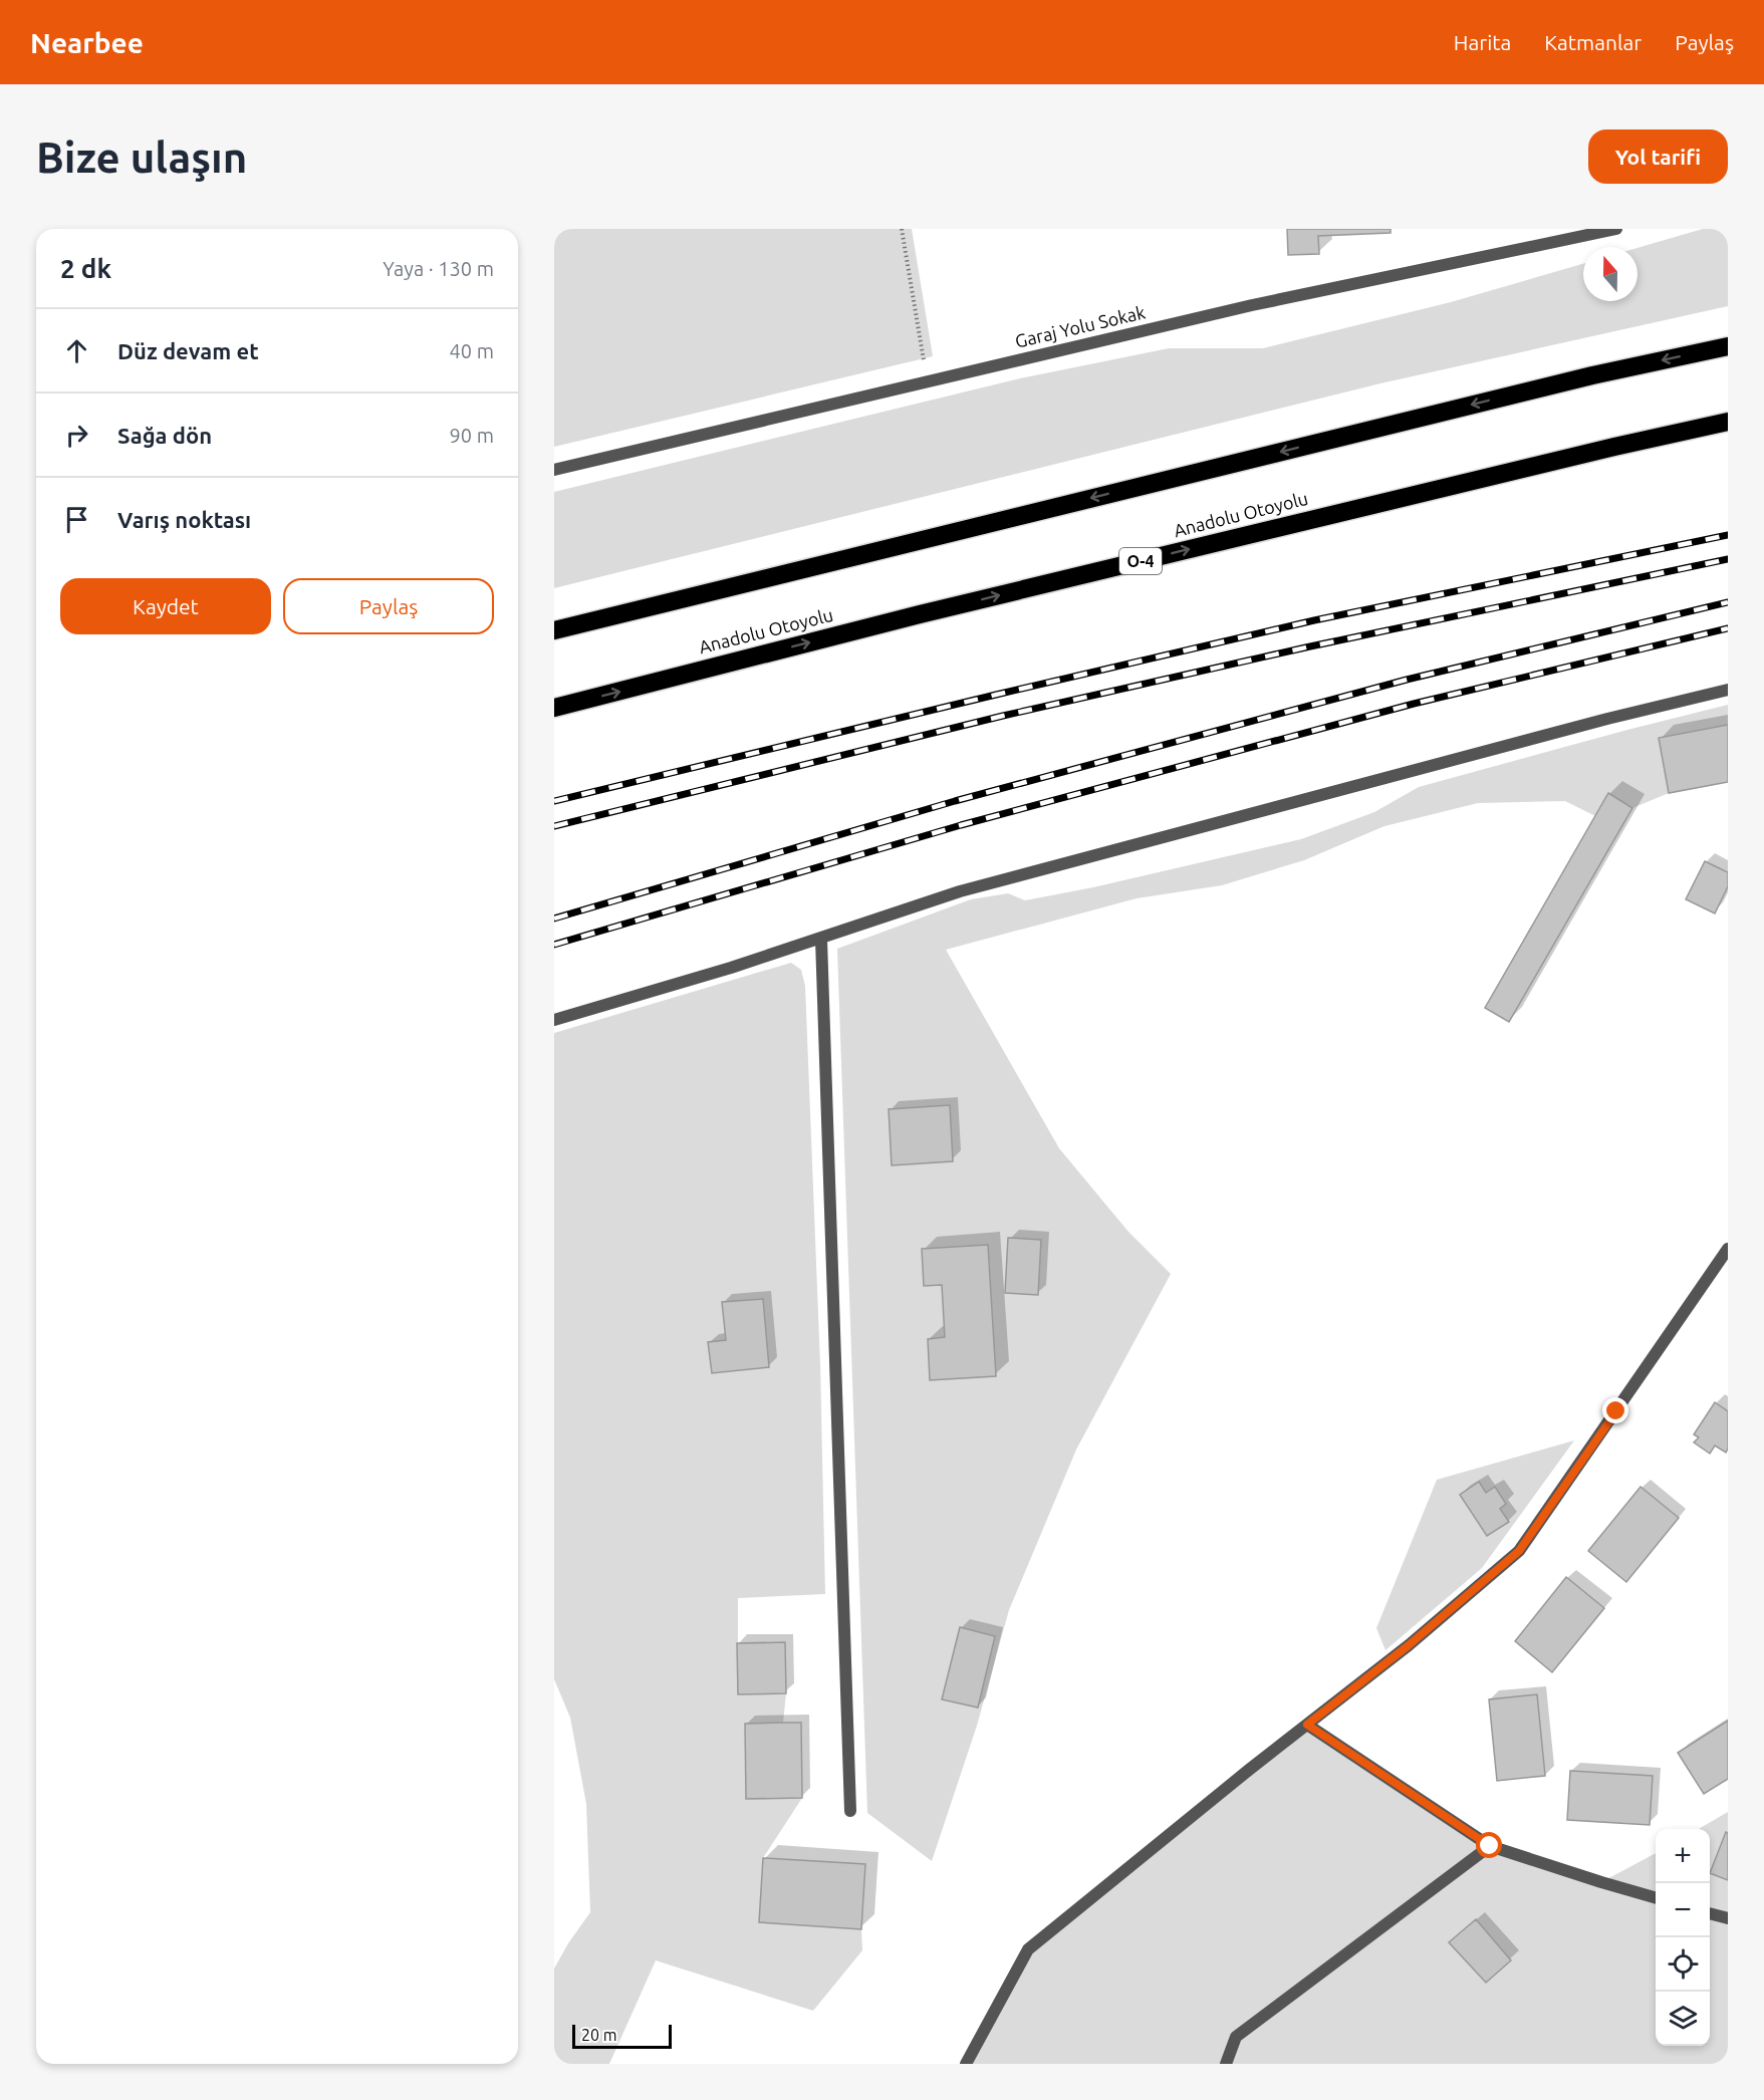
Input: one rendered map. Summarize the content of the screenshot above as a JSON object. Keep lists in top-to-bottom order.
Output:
{
  "streets": {
    "highway": ["Anadolu Otoyolu", "O-4"],
    "street": ["Garaj Yolu Sokak"]
  },
  "scale_bar": "20 m",
  "north": "top",
  "page": {
    "header": "Nearbee",
    "nav": ["Harita", "Katmanlar", "Paylaş"],
    "buttons": [
      "Yol tarifi",
      ["Kaydet", "Paylaş"]
    ],
    "title": "Bize ulaşın",
    "heading": ["2 dk", "Yaya · 130 m"],
    "list": [
      ["Düz devam et", "40 m"],
      ["Sağa dön", "90 m"],
      "Varış noktası"
    ],
    "map_buttons": ["+", "−"],
    "scale": "20 m"
  }
}
